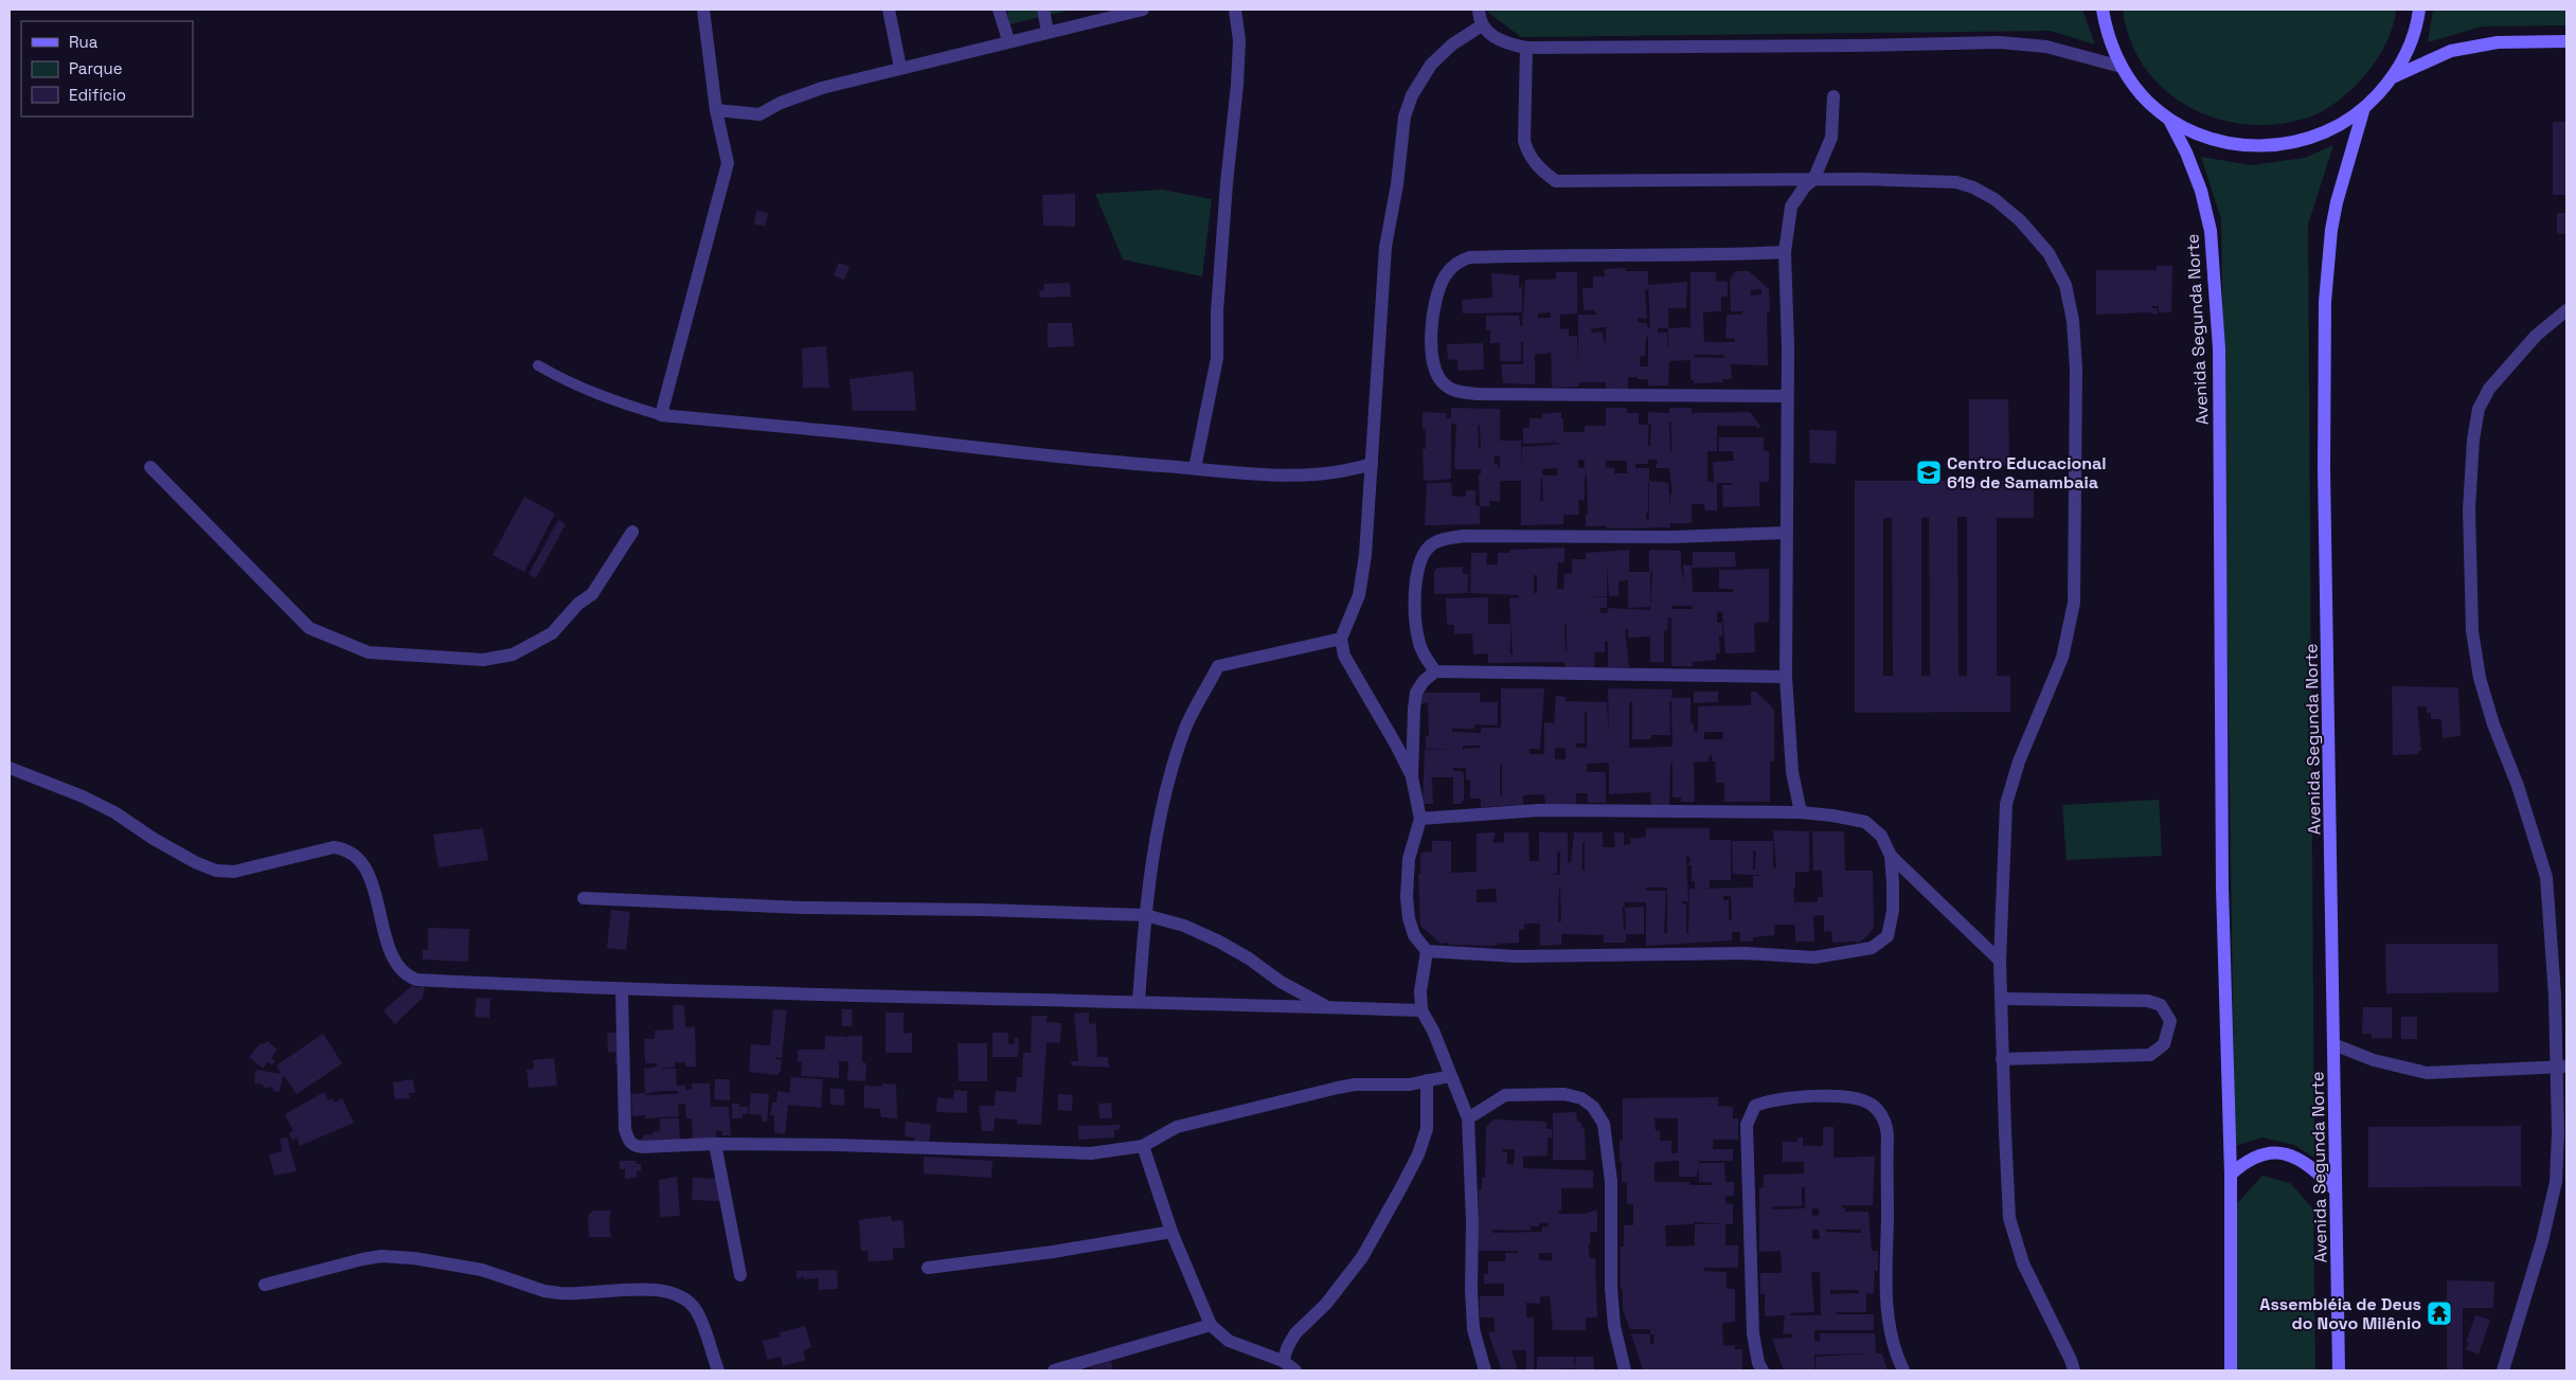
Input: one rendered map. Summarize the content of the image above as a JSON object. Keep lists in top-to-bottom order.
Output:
{
  "streets": {
    "street": ["Avenida Segunda Norte"]
  },
  "places": {
    "school or university": ["Centro Educacional 619 de Samambaia"],
    "temple": ["Assembléia de Deus do Novo Milênio"]
  },
  "legend": ["Rua", "Parque", "Edifício"]
}
